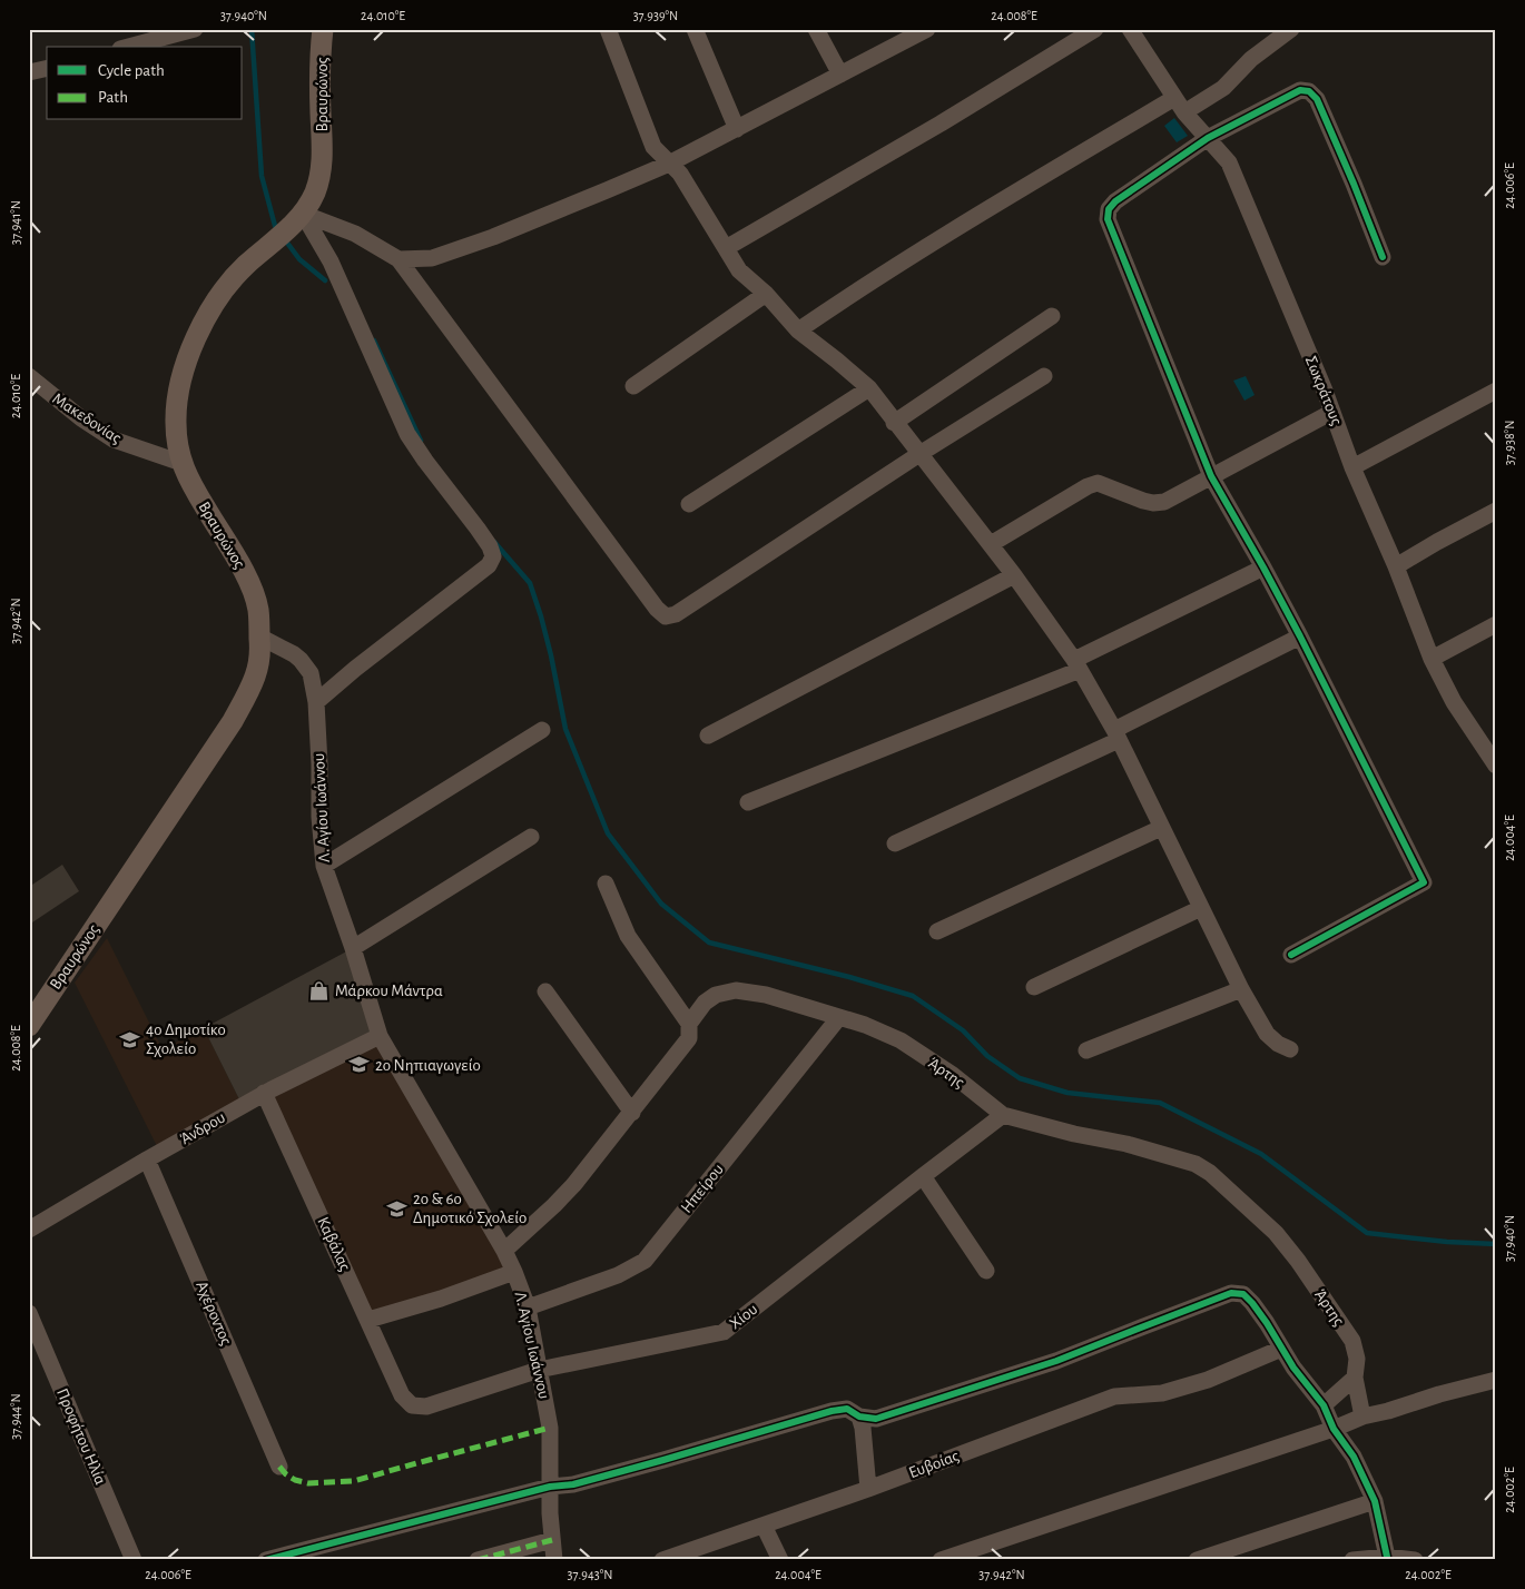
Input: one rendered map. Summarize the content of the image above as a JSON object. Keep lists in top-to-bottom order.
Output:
{
  "streets": {
    "main road": ["Βραυρώνος"],
    "street": [
      "Σωκράτους",
      "Μακεδονίας",
      "Λ. Αγίου Ιωάννου",
      "Άρτης",
      "Άνδρου",
      "Ηπείρου",
      "Καβάλας",
      "Αχέροντος",
      "Χίου",
      "Προφήτου Ηλία",
      "Ευβοίας"
    ]
  },
  "crossings": [
    ["Βραυρώνος", "Μακεδονίας"],
    ["Βραυρώνος", "Λ. Αγίου Ιωάννου"],
    ["Λ. Αγίου Ιωάννου", "Άρτης"],
    ["Λ. Αγίου Ιωάννου", "Άνδρου"],
    ["Λ. Αγίου Ιωάννου", "Ηπείρου"],
    ["Λ. Αγίου Ιωάννου", "Χίου"],
    ["Άρτης", "Ηπείρου"],
    ["Άρτης", "Χίου"],
    ["Άνδρου", "Καβάλας"],
    ["Άνδρου", "Αχέροντος"],
    ["Καβάλας", "Χίου"]
  ],
  "places": {
    "shop": ["Μάρκου Μάντρα"],
    "school or university": ["4ο Δημοτίκο Σχολείο", "2ο Νηπιαγωγείο", "2ο & 6ο Δημοτικό Σχολείο"]
  },
  "legend": ["Cycle path", "Path"],
  "coordinates": [
    "37.940°N",
    "24.010°E",
    "37.939°N",
    "24.008°E",
    "24.006°E",
    "37.941°N",
    "37.938°N",
    "37.942°N",
    "24.004°E",
    "37.944°N",
    "24.002°E",
    "37.943°N"
  ]
}
